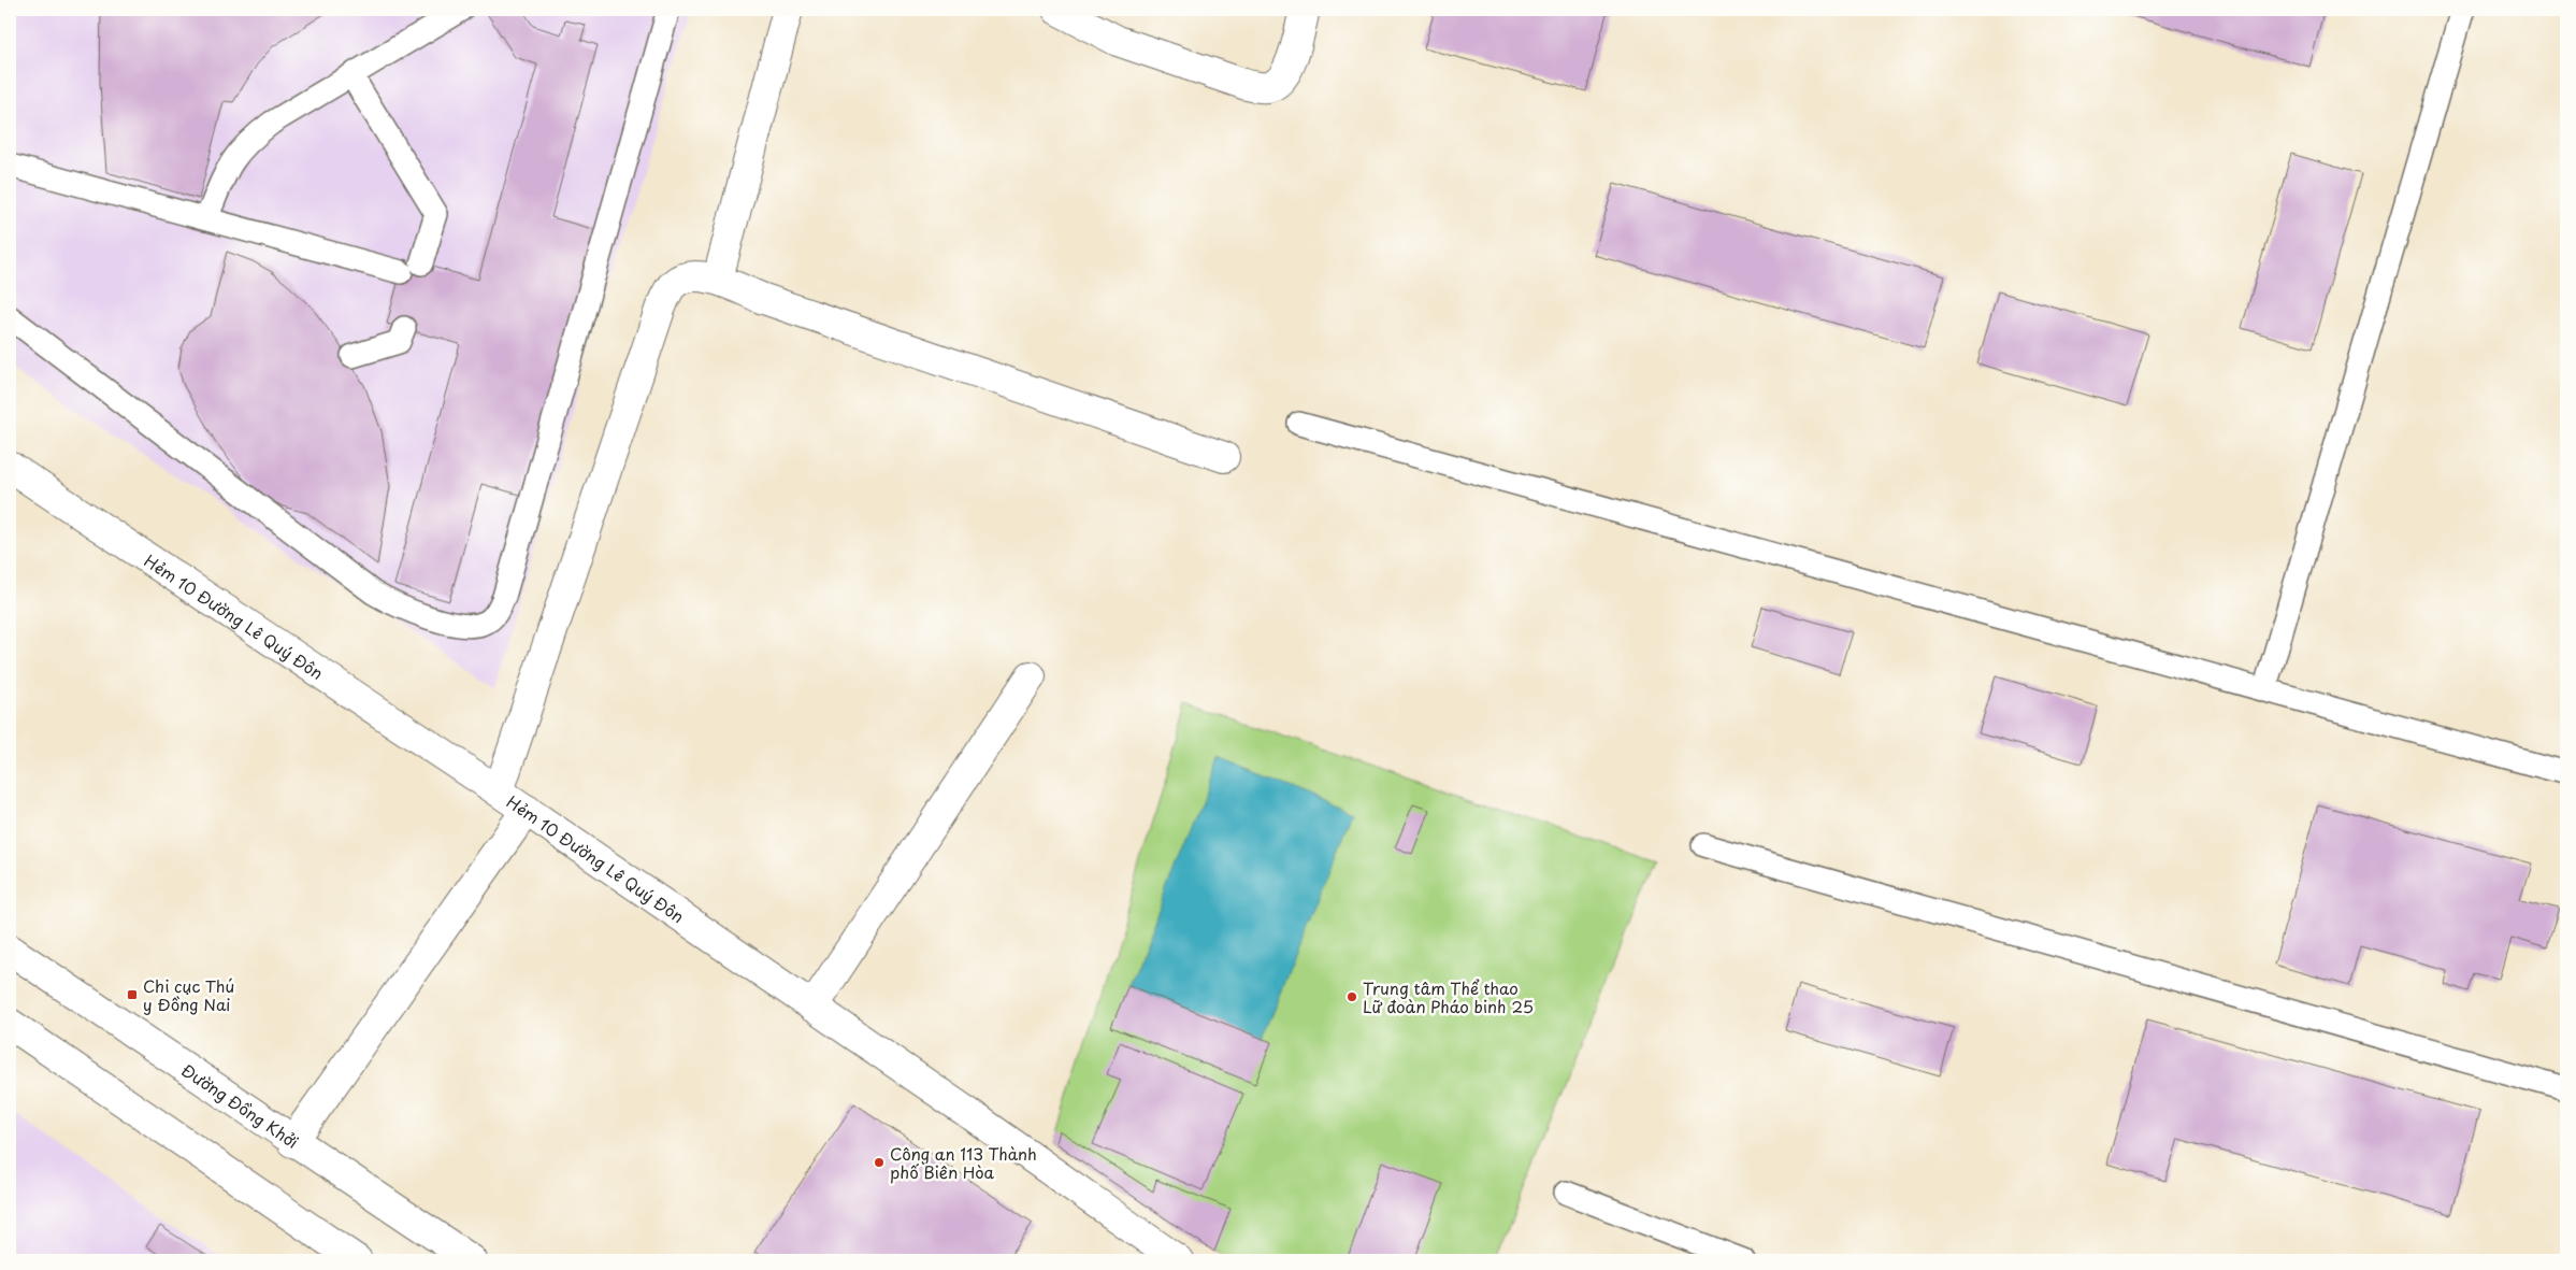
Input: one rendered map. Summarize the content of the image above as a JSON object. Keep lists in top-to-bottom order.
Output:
{
  "streets": {
    "street": ["Hẻm 10 Đường Lê Quý Đôn", "Đường Đồng Khởi"]
  },
  "places": {
    "transit": ["Chi cục Thú y Đồng Nai"],
    "other": ["Trung tâm Thể thao Lữ đoàn Pháo binh 25", "Công an 113 Thành phố Biên Hòa"]
  }
}
